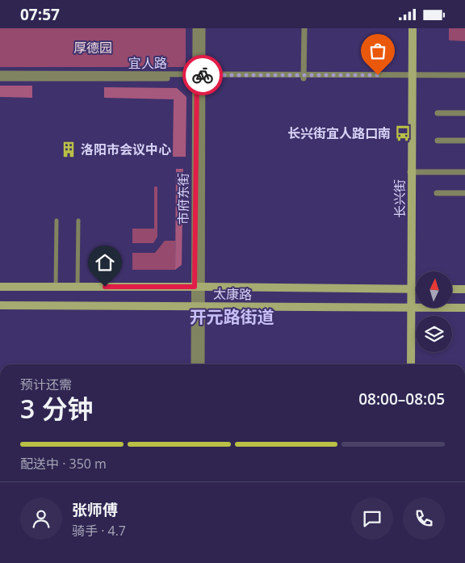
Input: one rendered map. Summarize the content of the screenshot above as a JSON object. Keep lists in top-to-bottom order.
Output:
{
  "streets": {
    "main road": ["长兴街", "太康路"],
    "street": ["宜人路", "市府东街"]
  },
  "crossings": [
    ["宜人路", "市府东街"],
    ["宜人路", "长兴街"],
    ["市府东街", "太康路"],
    ["长兴街", "太康路"]
  ],
  "districts": ["开元路街道"],
  "parks": ["厚德园"],
  "places": {
    "bus stop": ["长兴街宜人路口南"],
    "building": ["洛阳市会议中心"]
  },
  "north": "top",
  "page": {
    "status": "07:57",
    "heading": ["3 分钟", "预计还需", "08:00–08:05"],
    "panel": ["张师傅", "骑手 · 4.7"],
    "bar": "配送中 · 350 m"
  }
}
